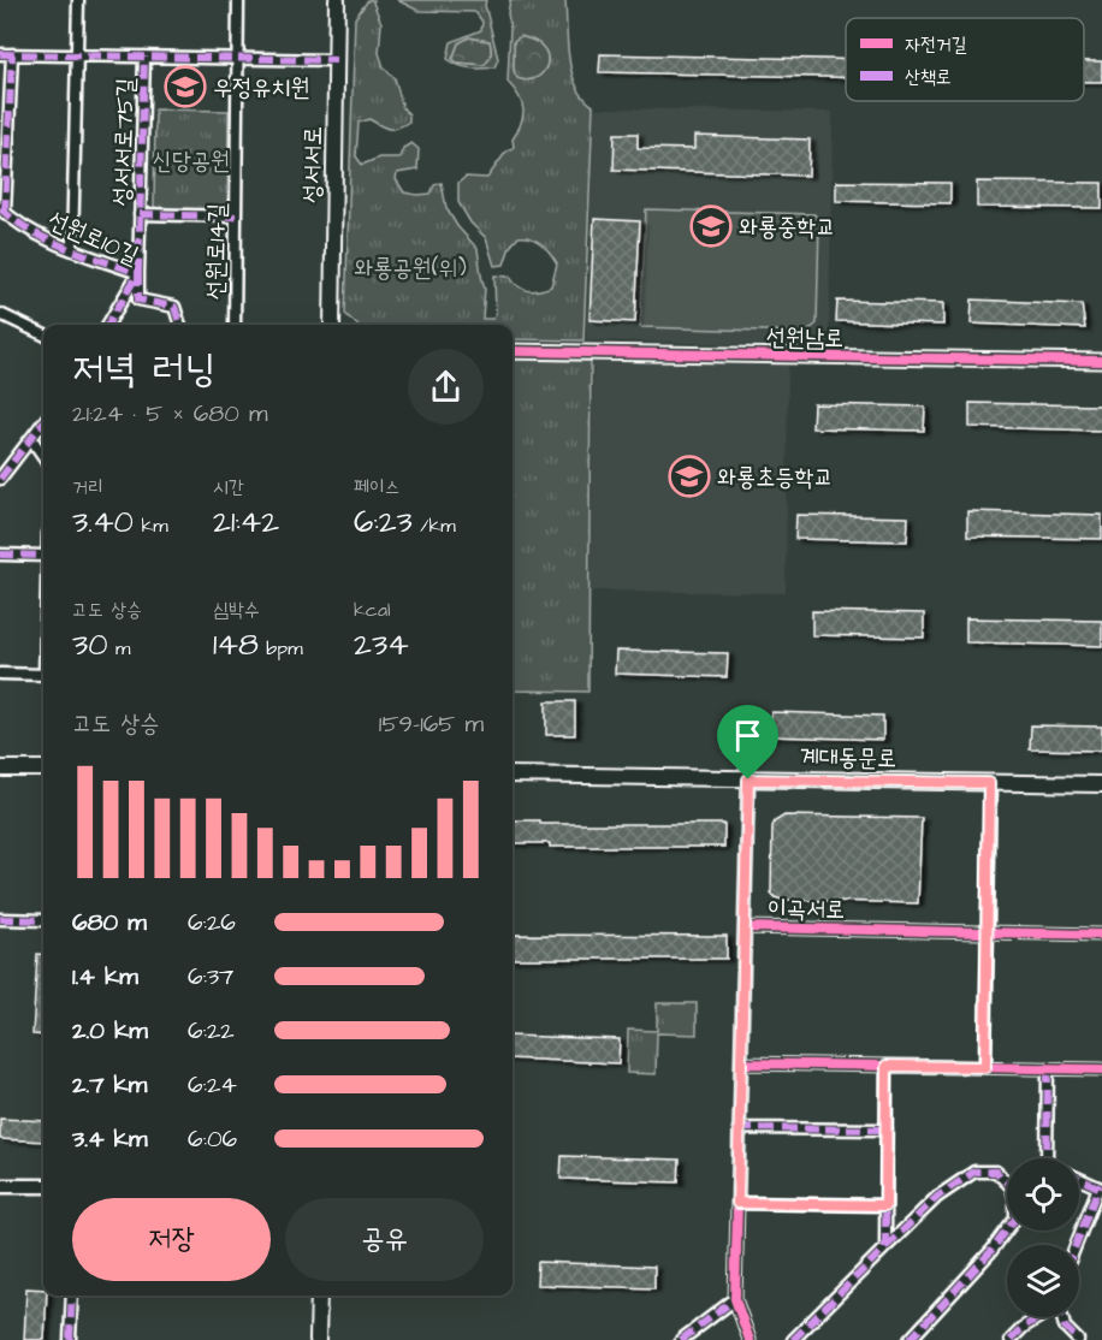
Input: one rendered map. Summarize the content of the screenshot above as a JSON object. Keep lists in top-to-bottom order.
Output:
{
  "streets": {
    "main road": ["성서서로", "계대동문로"],
    "street": [
      "성서서로75길",
      "선원로10길",
      "선원로14길",
      "선원남로",
      "이곡서로"
    ]
  },
  "crossings": [
    ["성서서로75길", "성서서로"],
    ["성서서로75길", "선원로10길"],
    ["성서서로75길", "선원로14길"]
  ],
  "parks": ["신당공원", "와룡공원(위)"],
  "places": {
    "school or university": ["우정유치원", "와룡중학교", "와룡초등학교"]
  },
  "legend": ["자전거길", "산책로"],
  "page": {
    "heading": ["저녁 러닝", "21:24 · 5 × 680 m"],
    "stats": [
      ["거리", "3.40 km"],
      ["시간", "21:42"],
      ["페이스", "6:23 /km"],
      ["고도 상승", "30 m"],
      ["심박수", "148 bpm"],
      ["kcal", "234"]
    ],
    "chart": ["고도 상승", "159–165 m"],
    "list": [
      {
        "name": "680 m",
        "note": "6:26"
      },
      {
        "name": "1.4 km",
        "note": "6:37"
      },
      {
        "name": "2.0 km",
        "note": "6:22"
      },
      {
        "name": "2.7 km",
        "note": "6:24"
      },
      {
        "name": "3.4 km",
        "note": "6:06"
      }
    ],
    "buttons": ["저장", "공유"]
  }
}
